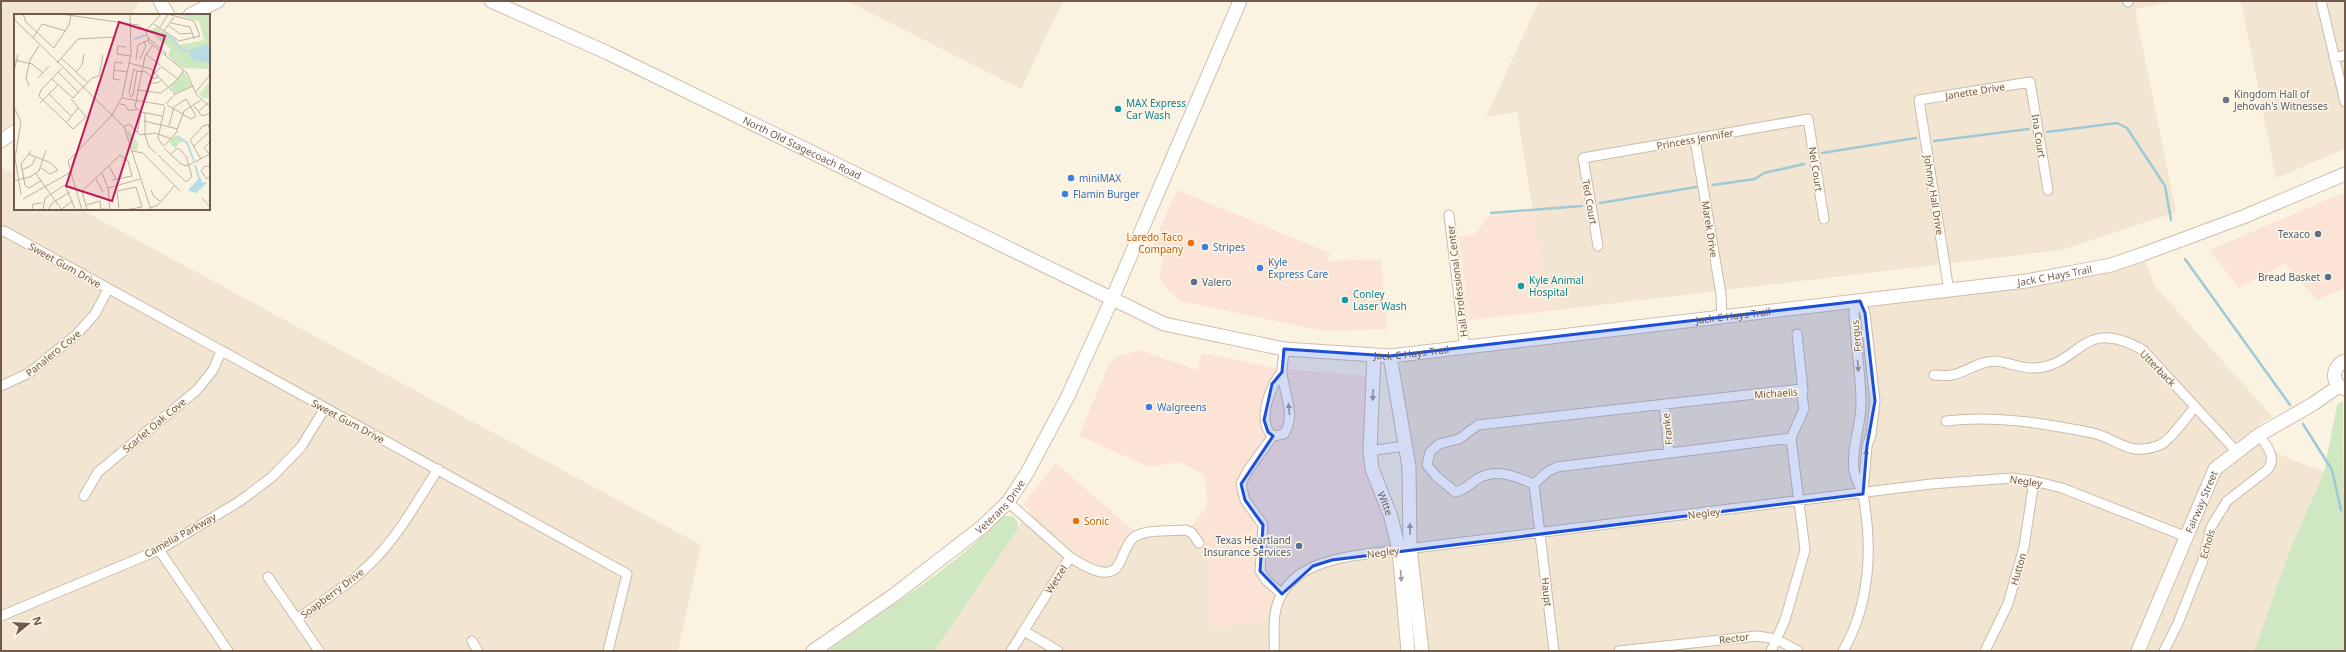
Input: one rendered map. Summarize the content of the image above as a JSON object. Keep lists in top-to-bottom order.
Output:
{
  "streets": {
    "main road": [
      "North Old Stagecoach Road",
      "Jack C Hays Trail",
      "Fairway Street",
      "Witte",
      "Veterans Drive"
    ],
    "street": [
      "Janette Drive",
      "Ina Court",
      "Princess Jennifer",
      "Nel Court",
      "Johnny Hall Drive",
      "Ted Court",
      "Marek Drive",
      "Sweet Gum Drive",
      "Hall Professional Center",
      "Fergus",
      "Panalero Cove",
      "Utterback",
      "Michaelis",
      "Scarlet Oak Cove",
      "Franke",
      "Negley",
      "Camelia Parkway",
      "Echols",
      "Hutton",
      "Wetzel",
      "Haupt",
      "Soapberry Drive",
      "Rector"
    ]
  },
  "crossings": [
    ["Janette Drive", "Ina Court"],
    ["Janette Drive", "Johnny Hall Drive"],
    ["Princess Jennifer", "Nel Court"],
    ["Princess Jennifer", "Ted Court"],
    ["Princess Jennifer", "Marek Drive"],
    ["North Old Stagecoach Road", "Jack C Hays Trail"],
    ["North Old Stagecoach Road", "Veterans Drive"],
    ["Johnny Hall Drive", "Jack C Hays Trail"],
    ["Marek Drive", "Jack C Hays Trail"],
    ["Sweet Gum Drive", "Panalero Cove"],
    ["Sweet Gum Drive", "Scarlet Oak Cove"],
    ["Sweet Gum Drive", "Camelia Parkway"],
    ["Sweet Gum Drive", "Soapberry Drive"],
    ["Jack C Hays Trail", "Hall Professional Center"],
    ["Jack C Hays Trail", "Fergus"],
    ["Jack C Hays Trail", "Witte"],
    ["Jack C Hays Trail", "Veterans Drive"],
    ["Fergus", "Negley"],
    ["Utterback", "Fairway Street"],
    ["Michaelis", "Franke"],
    ["Negley", "Fairway Street"],
    ["Negley", "Witte"],
    ["Negley", "Hutton"],
    ["Negley", "Haupt"],
    ["Fairway Street", "Echols"],
    ["Veterans Drive", "Wetzel"]
  ],
  "places": [
    "Kingdom Hall of Jehovah's Witnesses",
    "MAX Express Car Wash",
    "miniMAX",
    "Flamin Burger",
    "Texaco",
    "Laredo Taco Company",
    "Stripes",
    "Kyle Express Care",
    "Bread Basket",
    "Valero",
    "Kyle Animal Hospital",
    "Conley Laser Wash",
    "Walgreens",
    "Sonic",
    "Texas Heartland Insurance Services"
  ],
  "north": "right"
}
